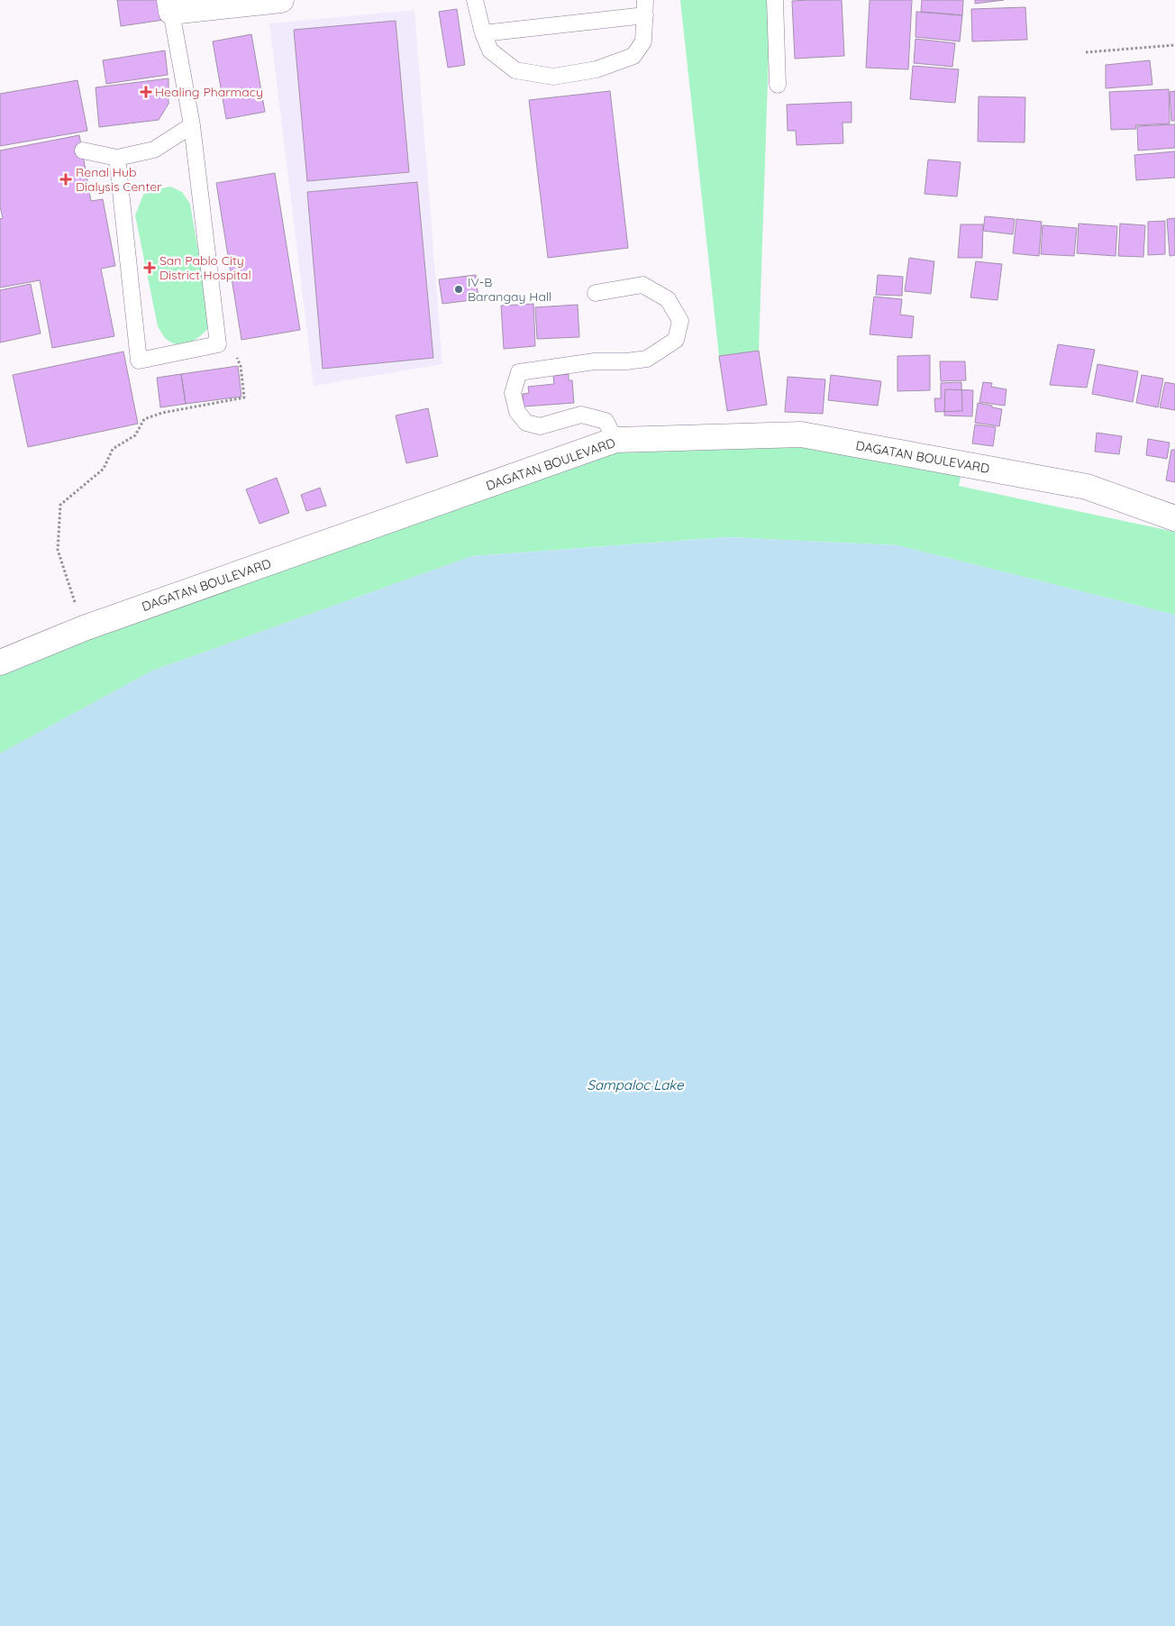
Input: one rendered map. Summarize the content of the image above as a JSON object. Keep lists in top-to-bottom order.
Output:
{
  "streets": {
    "street": ["DAGATAN BOULEVARD"]
  },
  "water": ["Sampaloc Lake"],
  "places": {
    "health": ["Healing Pharmacy", "Renal Hub Dialysis Center", "San Pablo City District Hospital"],
    "other": ["IV-B Barangay Hall"]
  }
}
